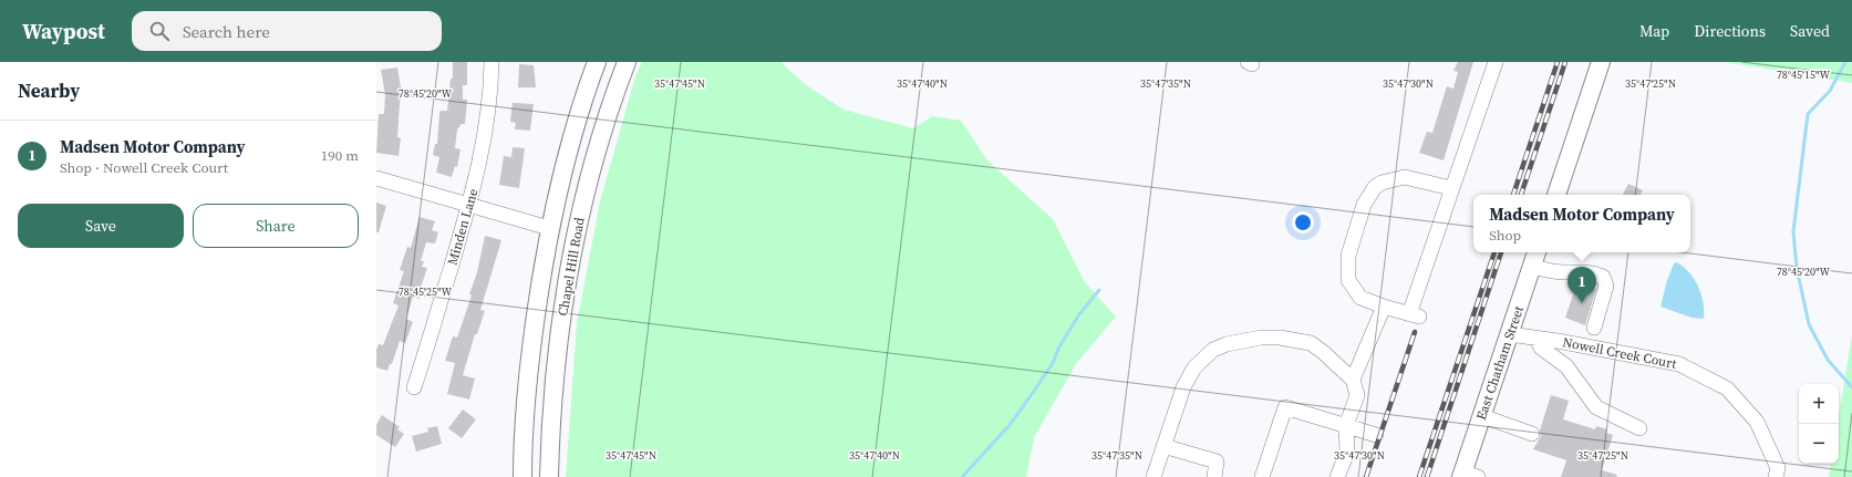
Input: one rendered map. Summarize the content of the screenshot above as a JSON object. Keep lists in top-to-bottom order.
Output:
{
  "streets": {
    "main road": ["Chapel Hill Road", "East Chatham Street"],
    "street": ["Minden Lane", "Nowell Creek Court"]
  },
  "crossings": [
    ["Nowell Creek Court", "East Chatham Street"]
  ],
  "page": {
    "header": "Waypost",
    "search": "Search here",
    "nav": ["Map", "Directions", "Saved"],
    "heading": "Nearby",
    "list": [
      {
        "mark": "1",
        "name": "Madsen Motor Company",
        "note": "Shop · Nowell Creek Court",
        "value": "190 m"
      }
    ],
    "buttons": ["Save", "Share"],
    "popup": ["Madsen Motor Company", "Shop"],
    "pins": "1",
    "map_buttons": ["+", "−"]
  },
  "coordinates": [
    "78°45'15\"W",
    "35°47'45\"N",
    "35°47'40\"N",
    "35°47'35\"N",
    "35°47'30\"N",
    "35°47'25\"N",
    "78°45'20\"W",
    "78°45'25\"W"
  ]
}
